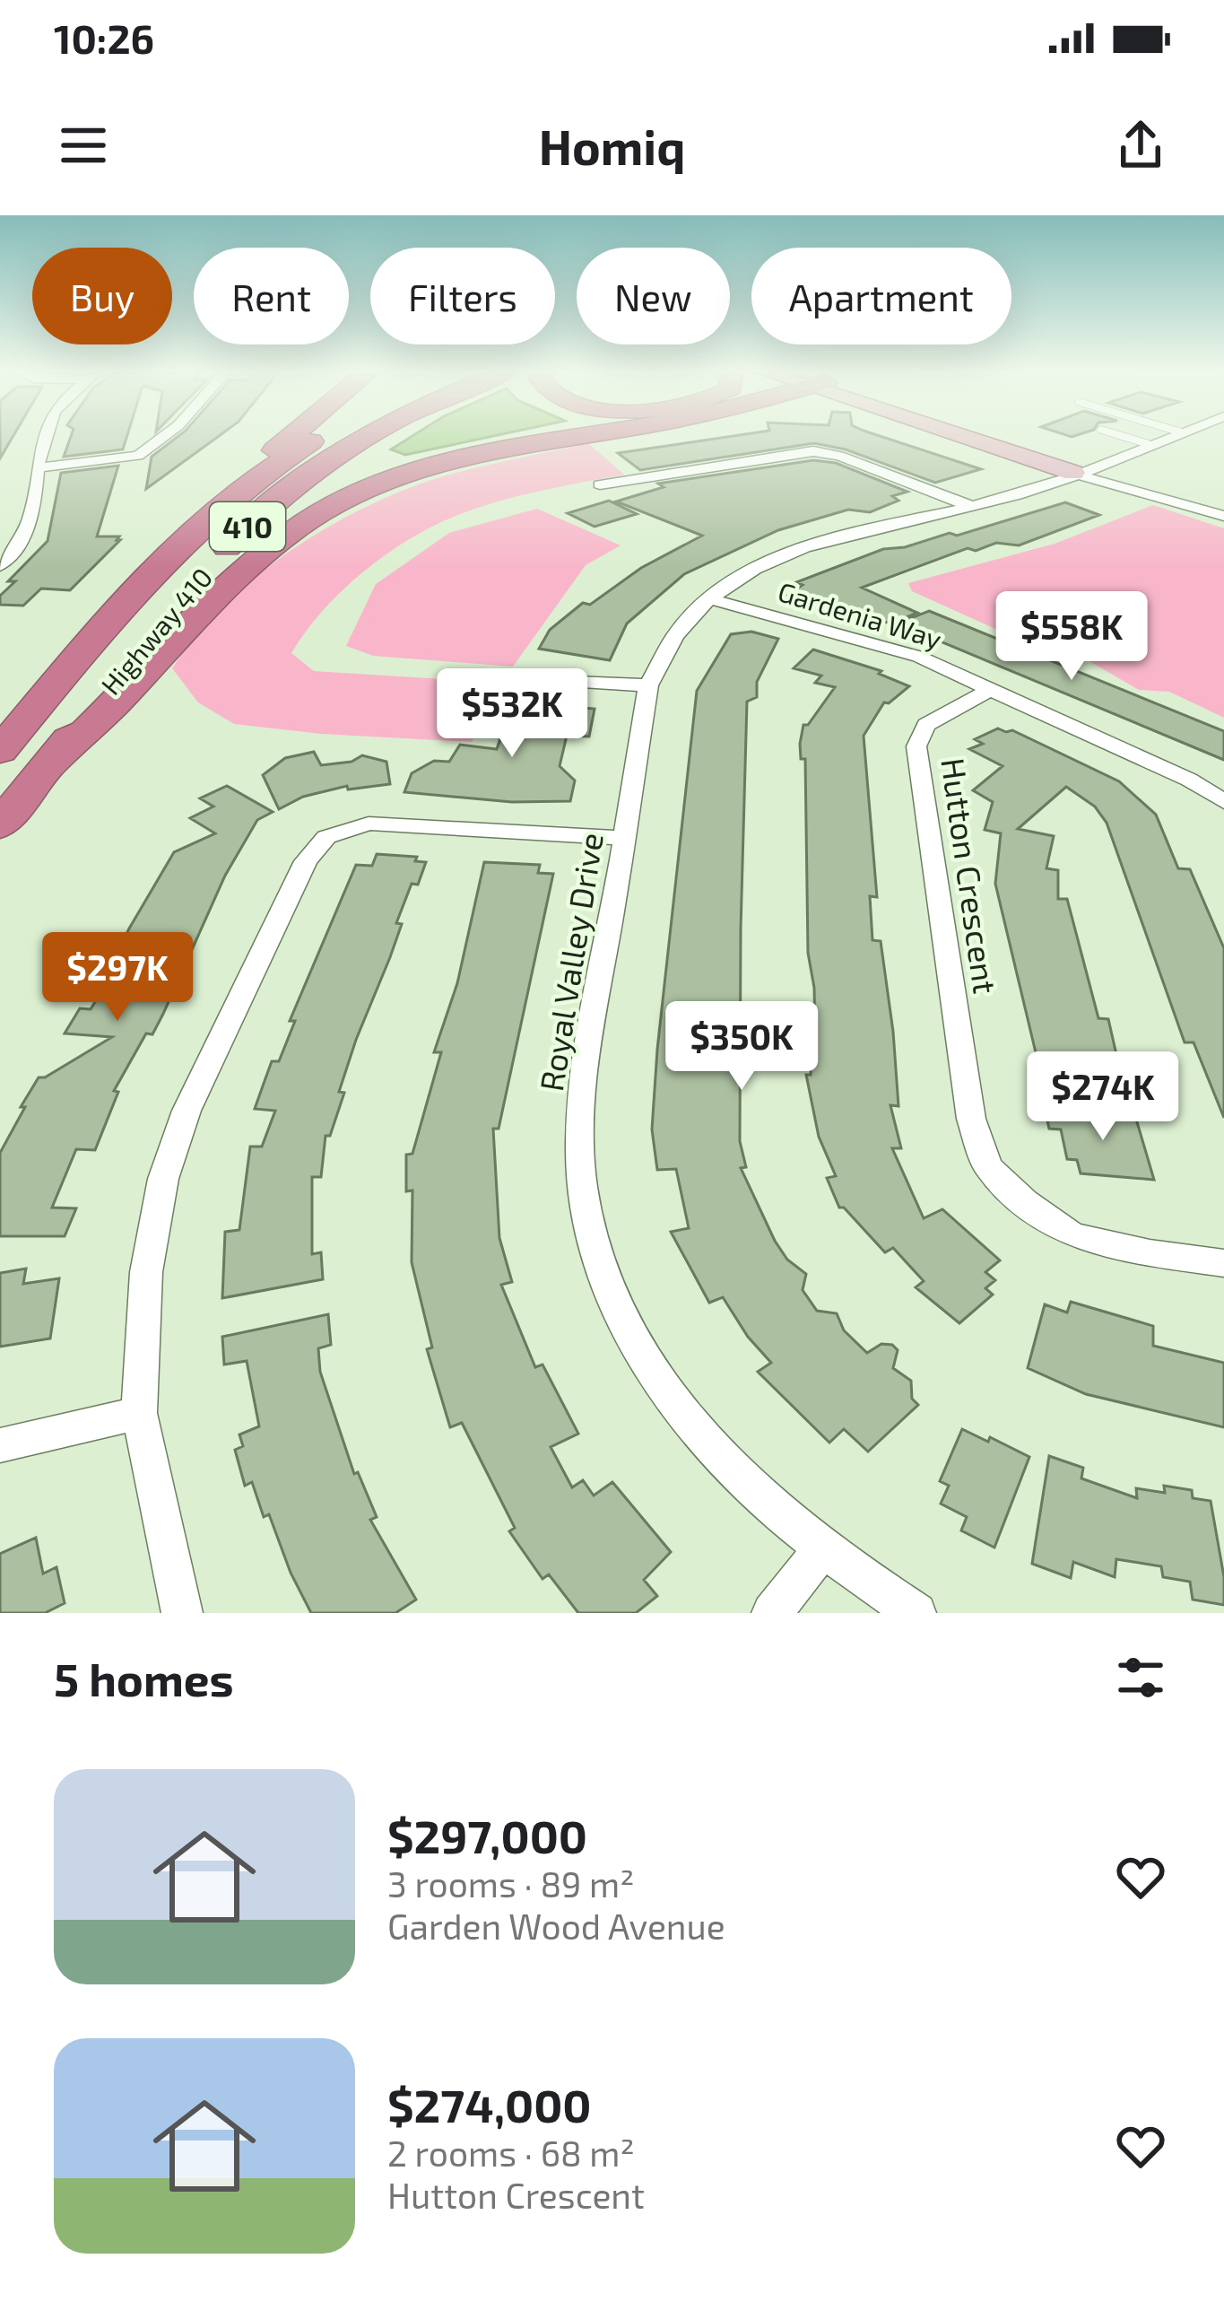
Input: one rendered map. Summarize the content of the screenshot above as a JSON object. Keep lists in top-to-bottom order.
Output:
{
  "streets": {
    "highway": ["410", "Highway 410"],
    "street": ["Gardenia Way", "Hutton Crescent", "Royal Valley Drive"]
  },
  "crossings": [
    ["Gardenia Way", "Hutton Crescent"],
    ["Gardenia Way", "Royal Valley Drive"]
  ],
  "page": {
    "status": "10:26",
    "header": "Homiq",
    "chip": [
      "Buy",
      "Rent",
      "Filters",
      "New",
      "Apartment"
    ],
    "price": [
      "$558K",
      "$532K",
      "$297K",
      "$350K",
      "$274K"
    ],
    "heading": "5 homes",
    "list": [
      {
        "name": "$297,000",
        "note": "3 rooms · 89 m² · Garden Wood Avenue"
      },
      {
        "name": "$274,000",
        "note": "2 rooms · 68 m² · Hutton Crescent"
      }
    ]
  }
}
